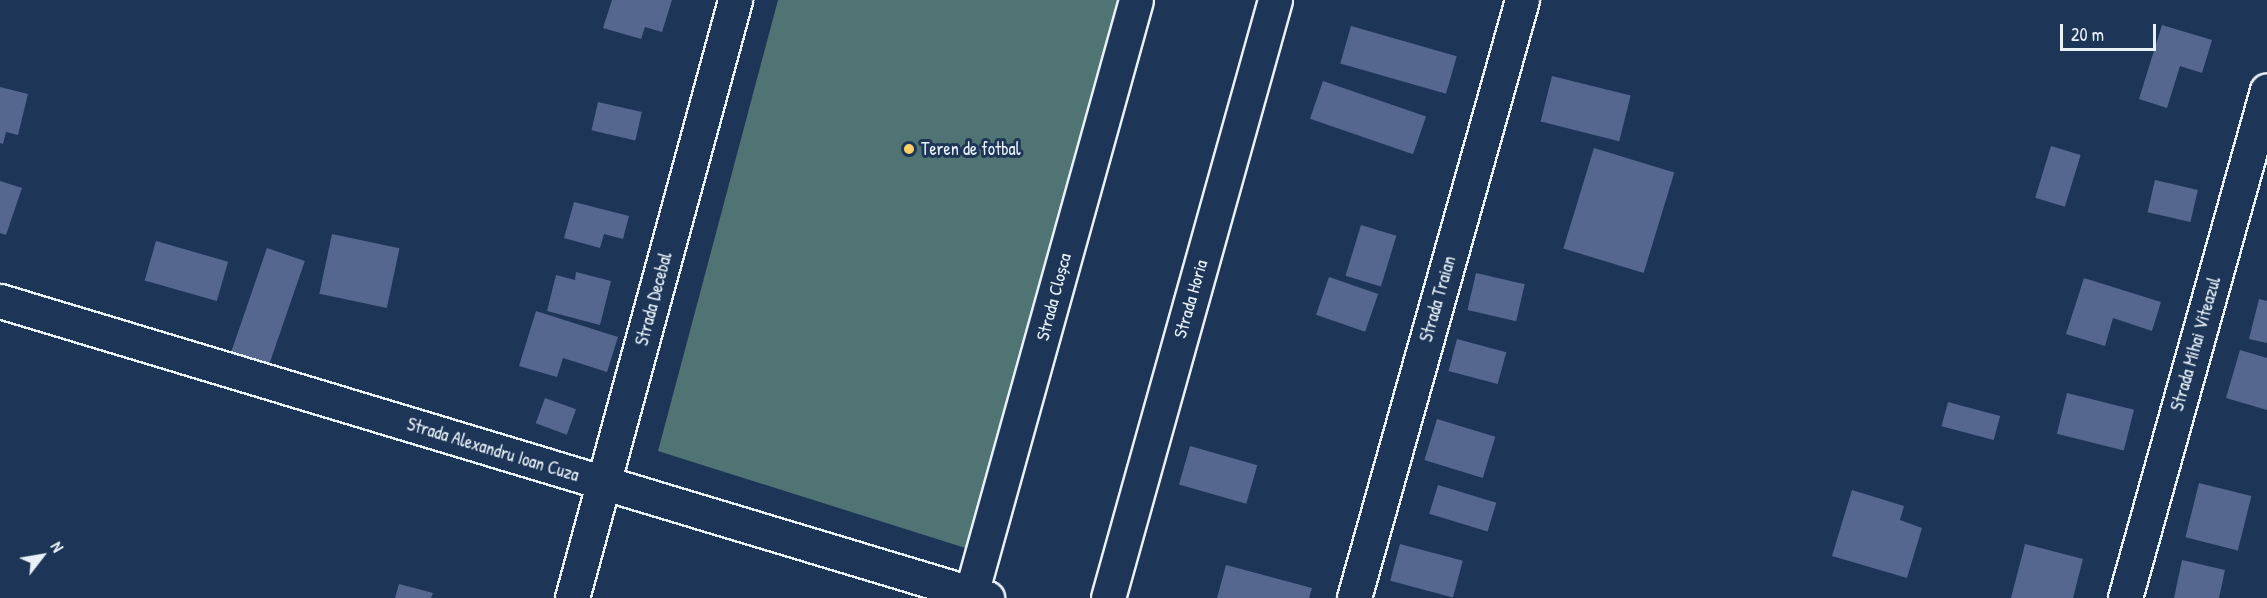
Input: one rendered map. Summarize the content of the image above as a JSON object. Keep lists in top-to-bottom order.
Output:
{
  "streets": {
    "street": [
      "Strada Cloșca",
      "Strada Decebal",
      "Strada Horia",
      "Strada Traian",
      "Strada Mihai Viteazul",
      "Strada Alexandru Ioan Cuza"
    ]
  },
  "crossings": [
    ["Strada Cloșca", "Strada Alexandru Ioan Cuza"],
    ["Strada Decebal", "Strada Alexandru Ioan Cuza"]
  ],
  "places": ["Teren de fotbal"],
  "scale_bar": "20 m",
  "north": "top right"
}
